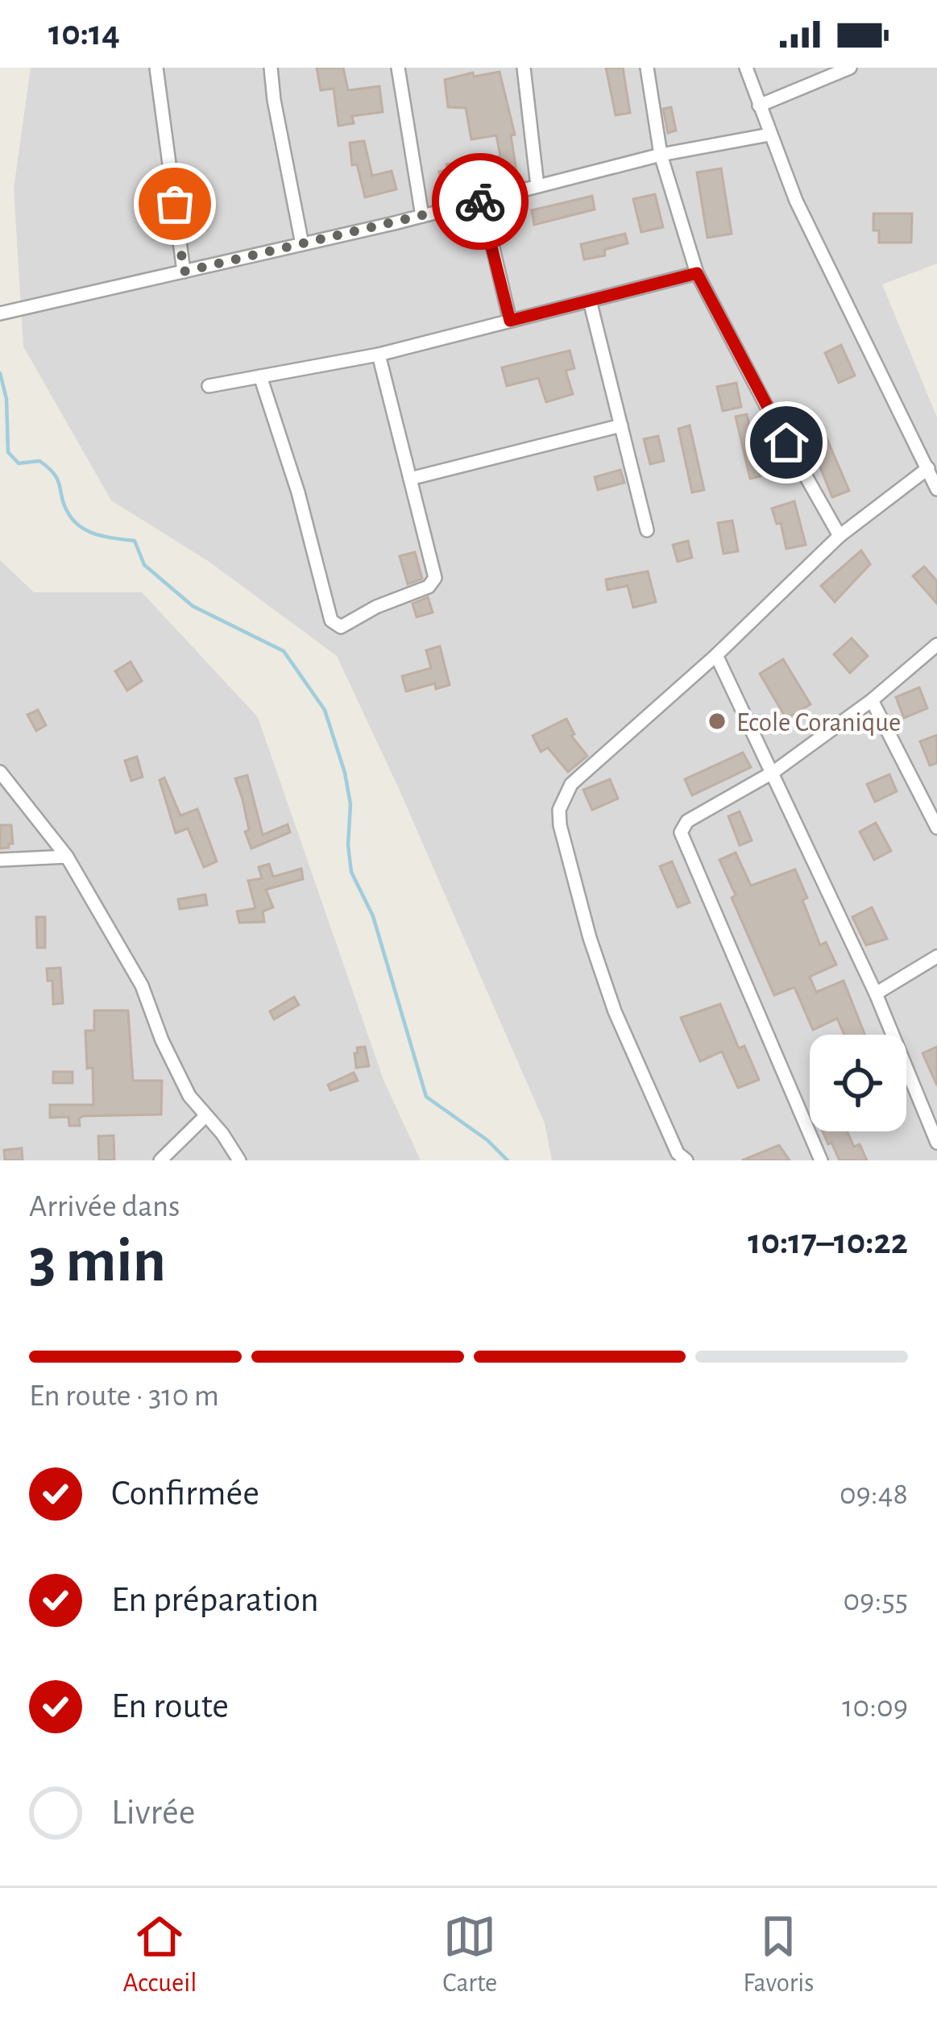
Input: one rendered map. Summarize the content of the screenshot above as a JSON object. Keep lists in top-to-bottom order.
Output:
{
  "places": ["Ecole Coranique"],
  "page": {
    "status": "10:14",
    "heading": ["3 min", "Arrivée dans", "10:17–10:22"],
    "bar": "En route · 310 m",
    "list": [
      ["Confirmée", "09:48"],
      ["En préparation", "09:55"],
      ["En route", "10:09"],
      "Livrée"
    ],
    "tabs": ["Accueil", "Carte", "Favoris"]
  }
}
